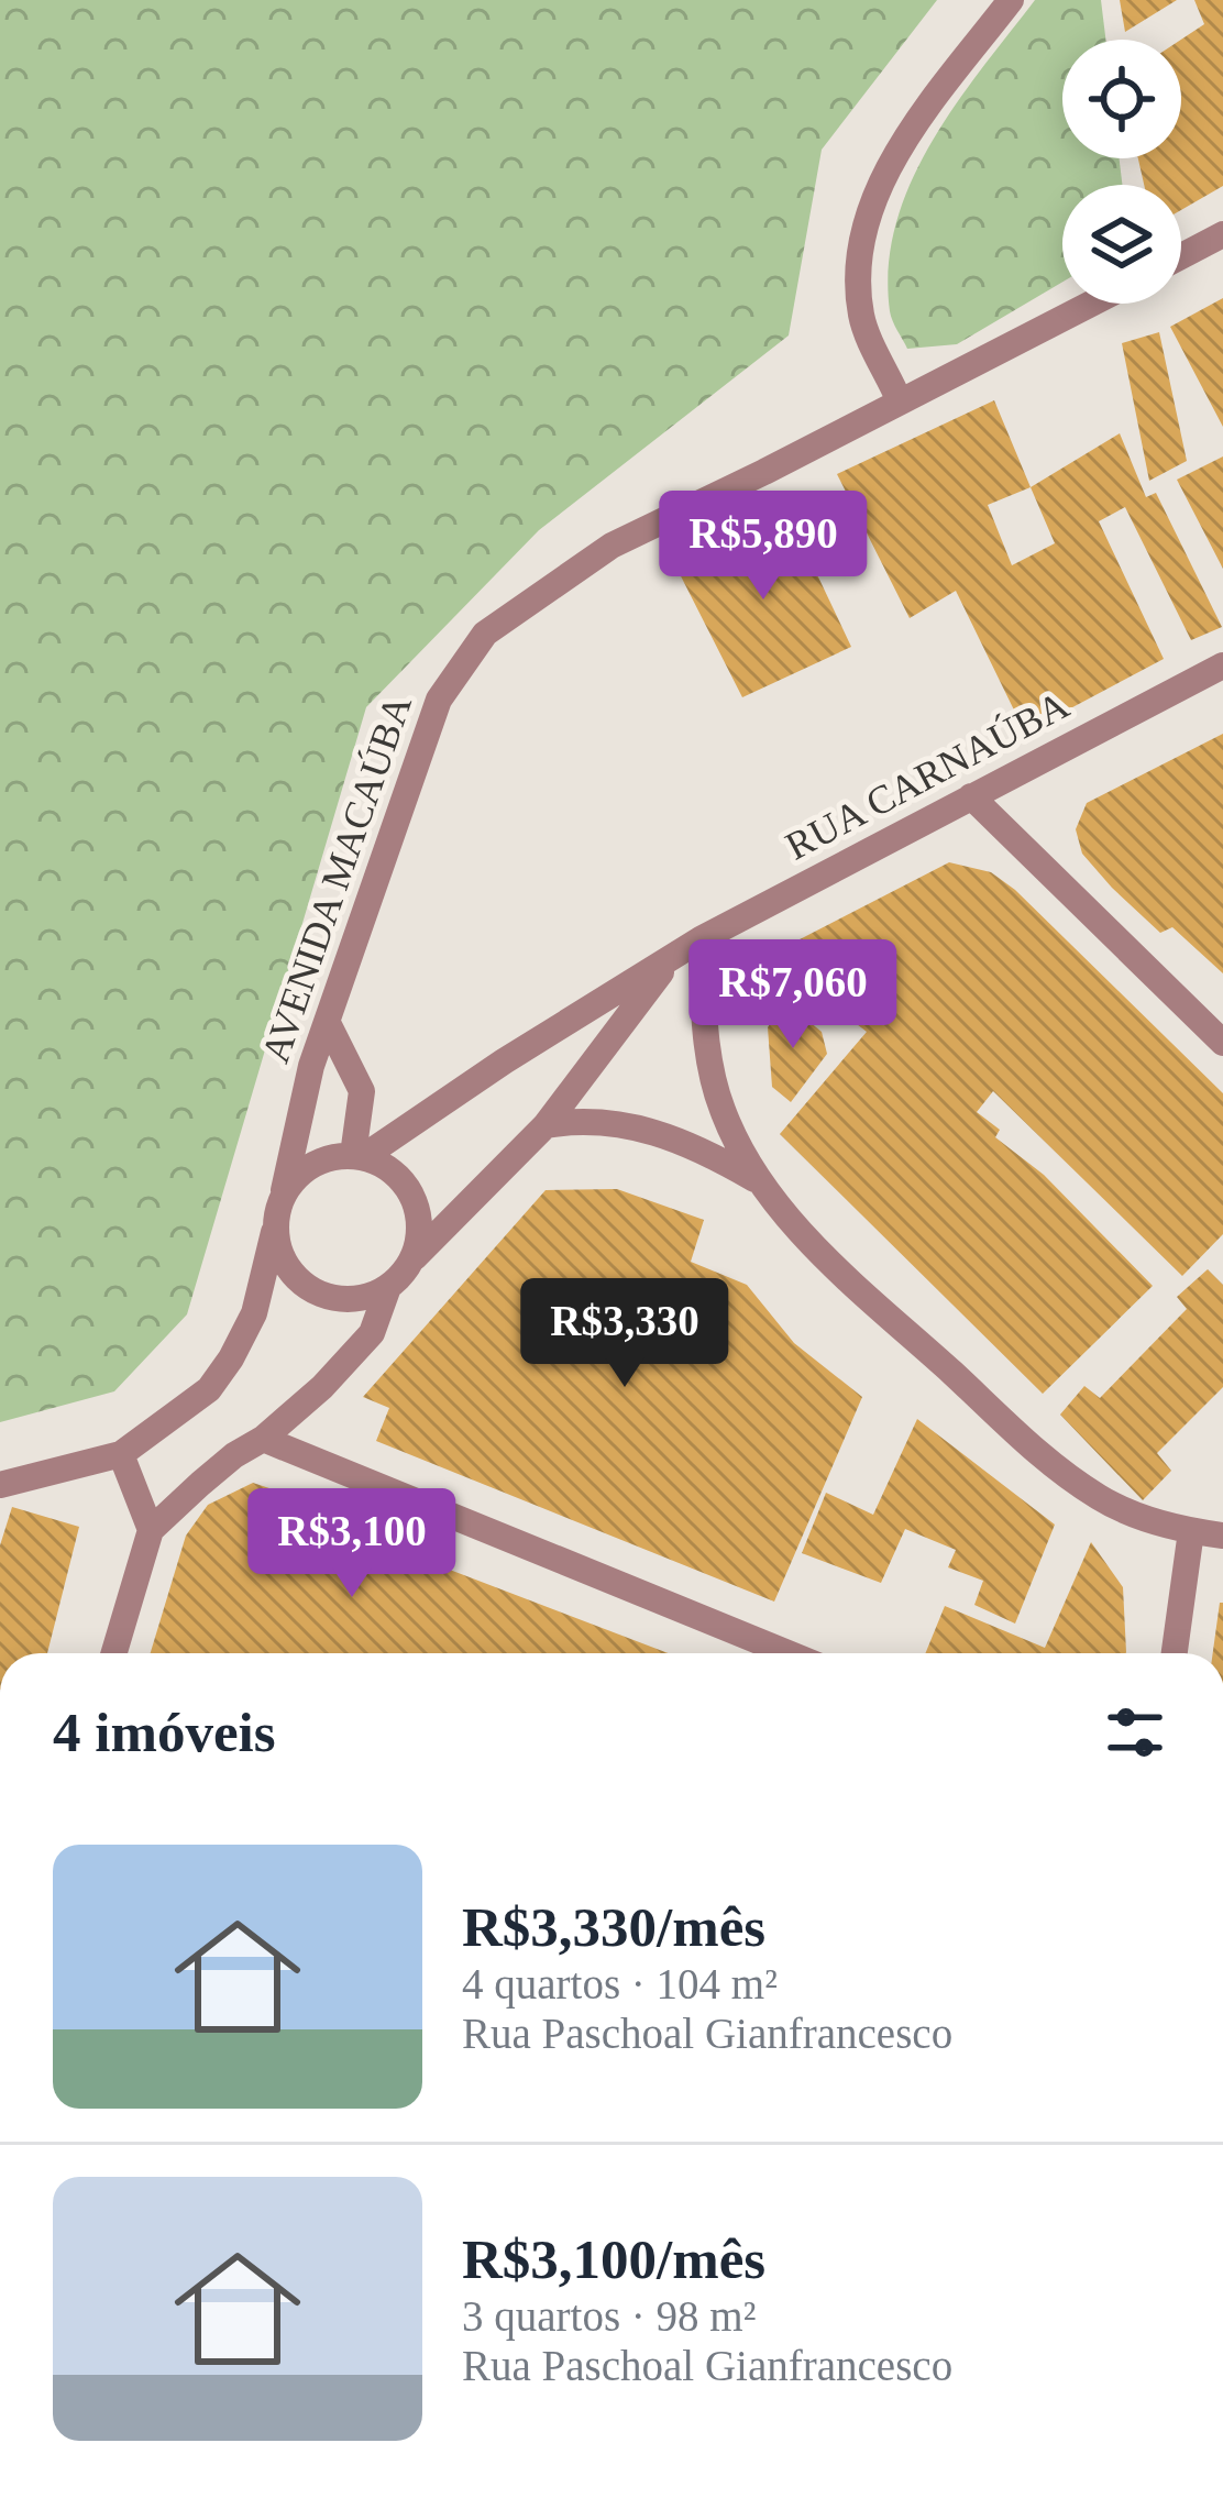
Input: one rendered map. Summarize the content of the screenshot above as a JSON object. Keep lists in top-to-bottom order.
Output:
{
  "streets": {
    "street": ["RUA CARNAÚBA", "AVENIDA MACAÚBA"]
  },
  "crossings": [
    ["RUA CARNAÚBA", "AVENIDA MACAÚBA"]
  ],
  "page": {
    "price": [
      "R$5,890",
      "R$7,060",
      "R$3,330",
      "R$3,100"
    ],
    "heading": "4 imóveis",
    "list": [
      {
        "name": "R$3,330/mês",
        "note": "4 quartos · 104 m² · Rua Paschoal Gianfrancesco"
      },
      {
        "name": "R$3,100/mês",
        "note": "3 quartos · 98 m² · Rua Paschoal Gianfrancesco"
      }
    ]
  }
}
